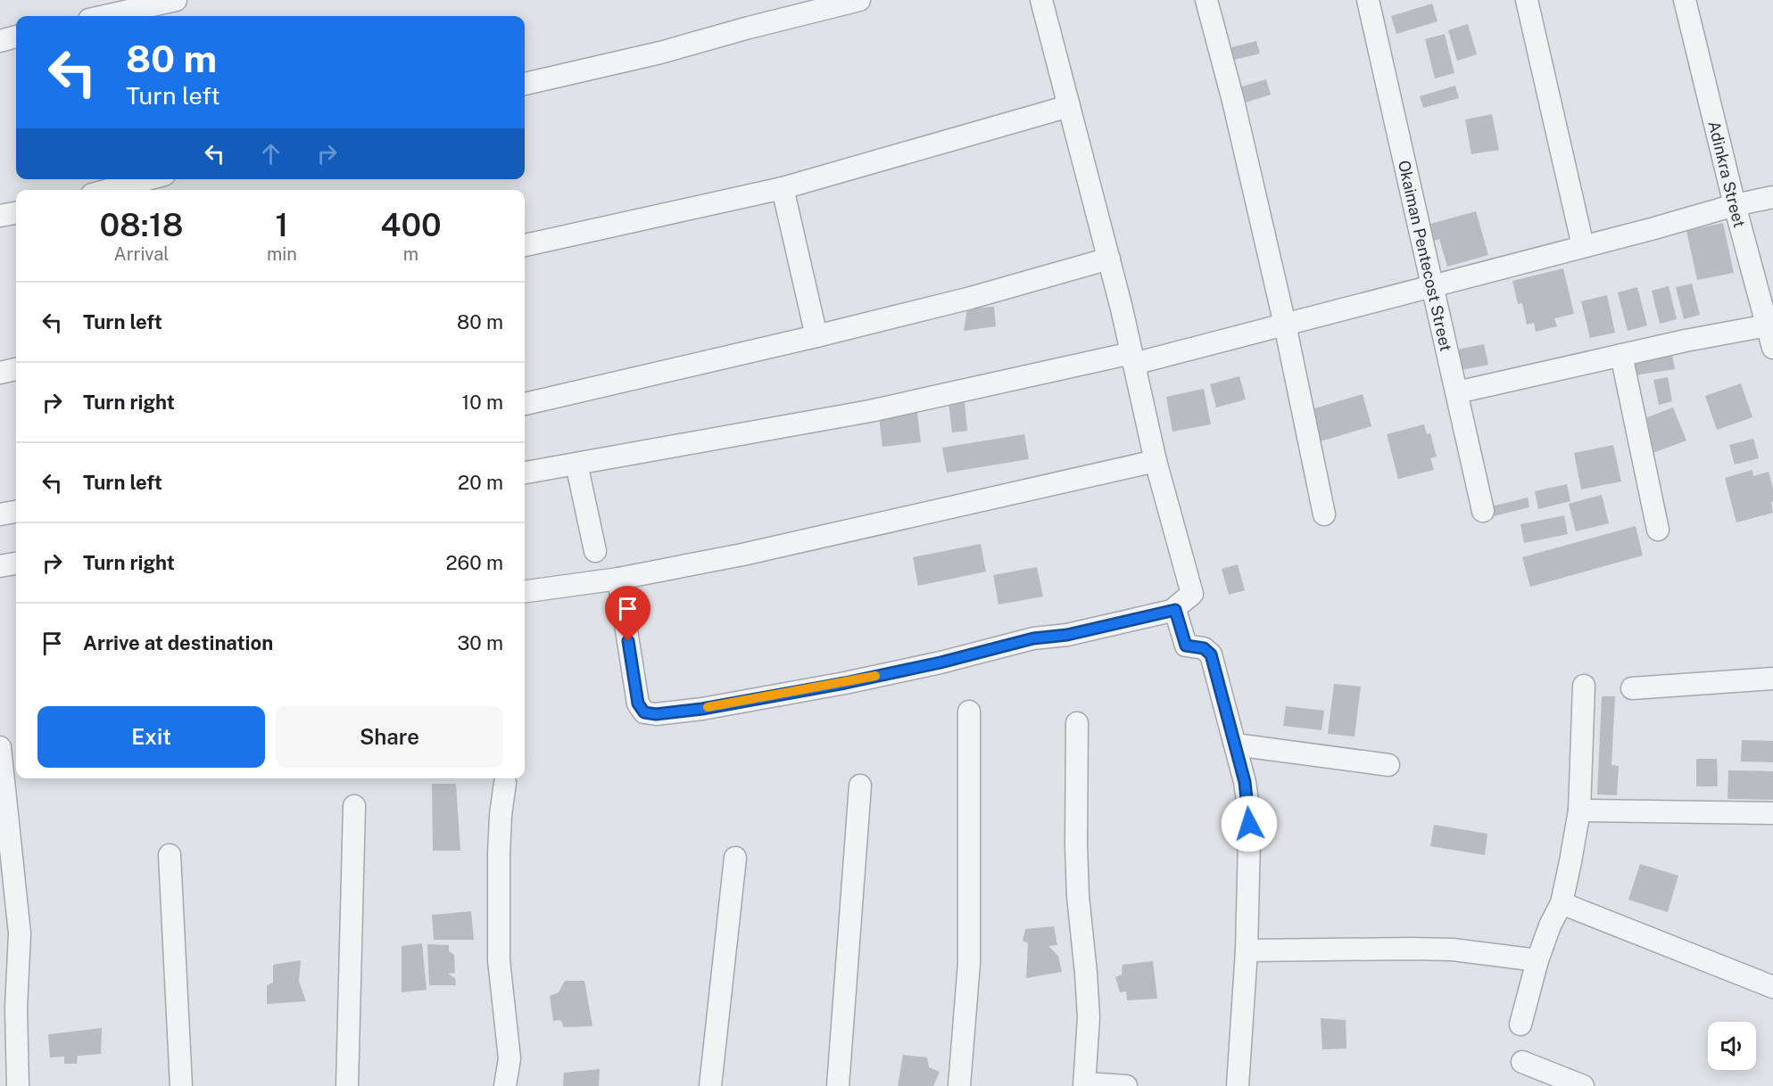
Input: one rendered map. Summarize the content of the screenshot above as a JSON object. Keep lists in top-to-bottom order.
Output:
{
  "streets": {
    "street": ["Adinkra Street", "Okaiman Pentecost Street"]
  },
  "page": {
    "turn": ["80 m", "Turn left"],
    "eta": [
      "08:18",
      "Arrival",
      "1",
      "min",
      "400",
      "m"
    ],
    "list": [
      {
        "name": "Turn left",
        "value": "80 m"
      },
      {
        "name": "Turn right",
        "value": "10 m"
      },
      {
        "name": "Turn left",
        "value": "20 m"
      },
      {
        "name": "Turn right",
        "value": "260 m"
      },
      {
        "name": "Arrive at destination",
        "value": "30 m"
      }
    ],
    "buttons": ["Exit", "Share"]
  }
}
